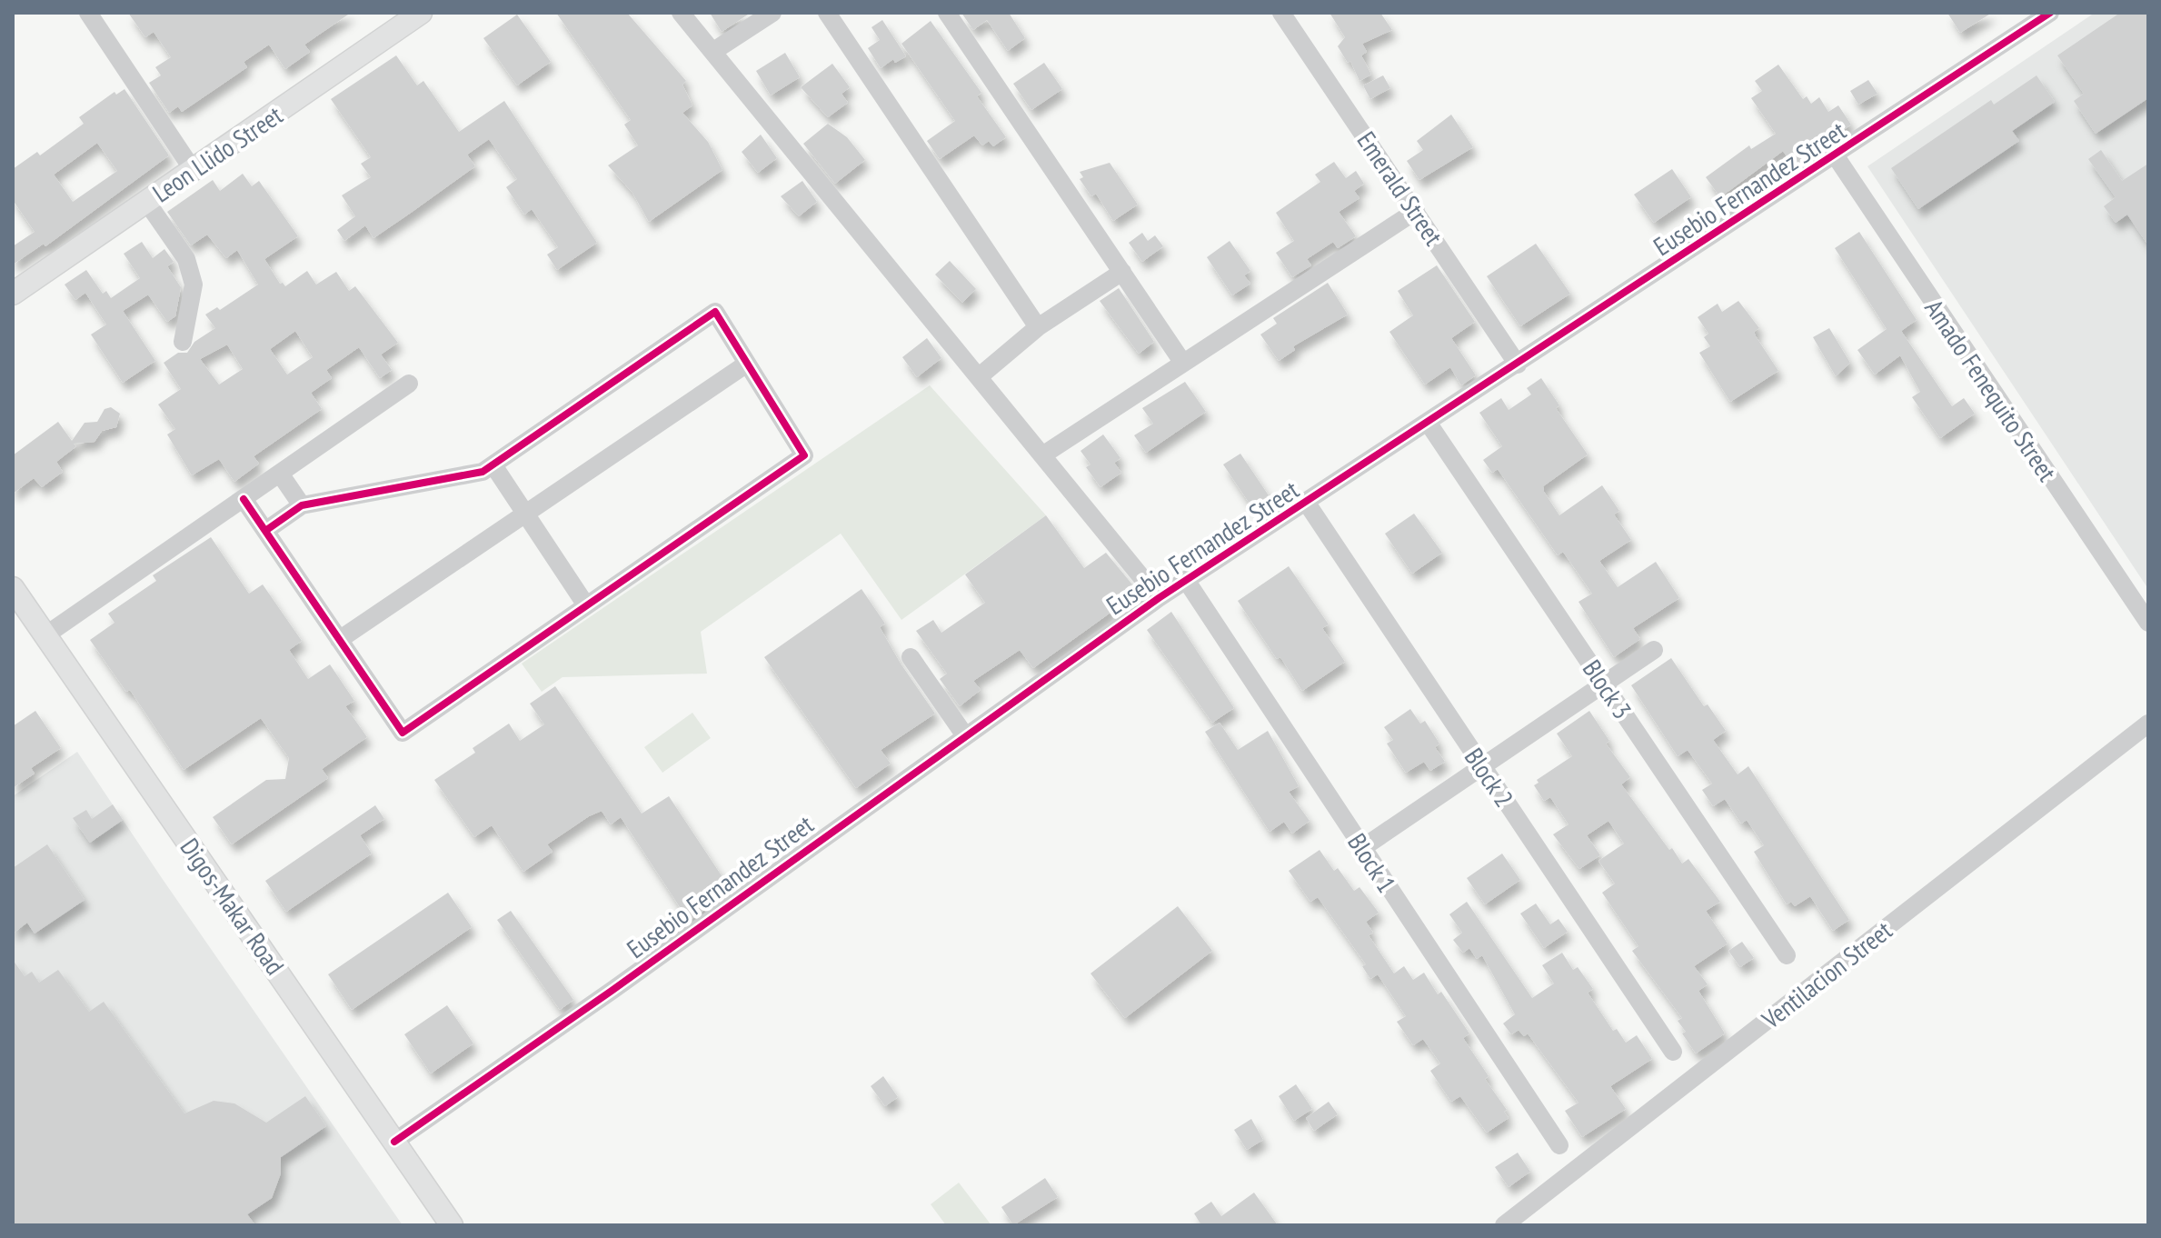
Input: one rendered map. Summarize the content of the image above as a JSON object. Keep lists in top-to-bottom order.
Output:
{
  "streets": {
    "main road": ["Leon Llido Street", "Digos-Makar Road"],
    "street": [
      "Emerald Street",
      "Eusebio Fernandez Street",
      "Amado Fenequito Street",
      "Block 3",
      "Block 2",
      "Block 1",
      "Ventilacion Street"
    ]
  },
  "crossings": [
    ["Emerald Street", "Eusebio Fernandez Street"],
    ["Eusebio Fernandez Street", "Amado Fenequito Street"],
    ["Eusebio Fernandez Street", "Block 3"],
    ["Eusebio Fernandez Street", "Block 2"],
    ["Eusebio Fernandez Street", "Block 1"],
    ["Eusebio Fernandez Street", "Digos-Makar Road"]
  ]
}
